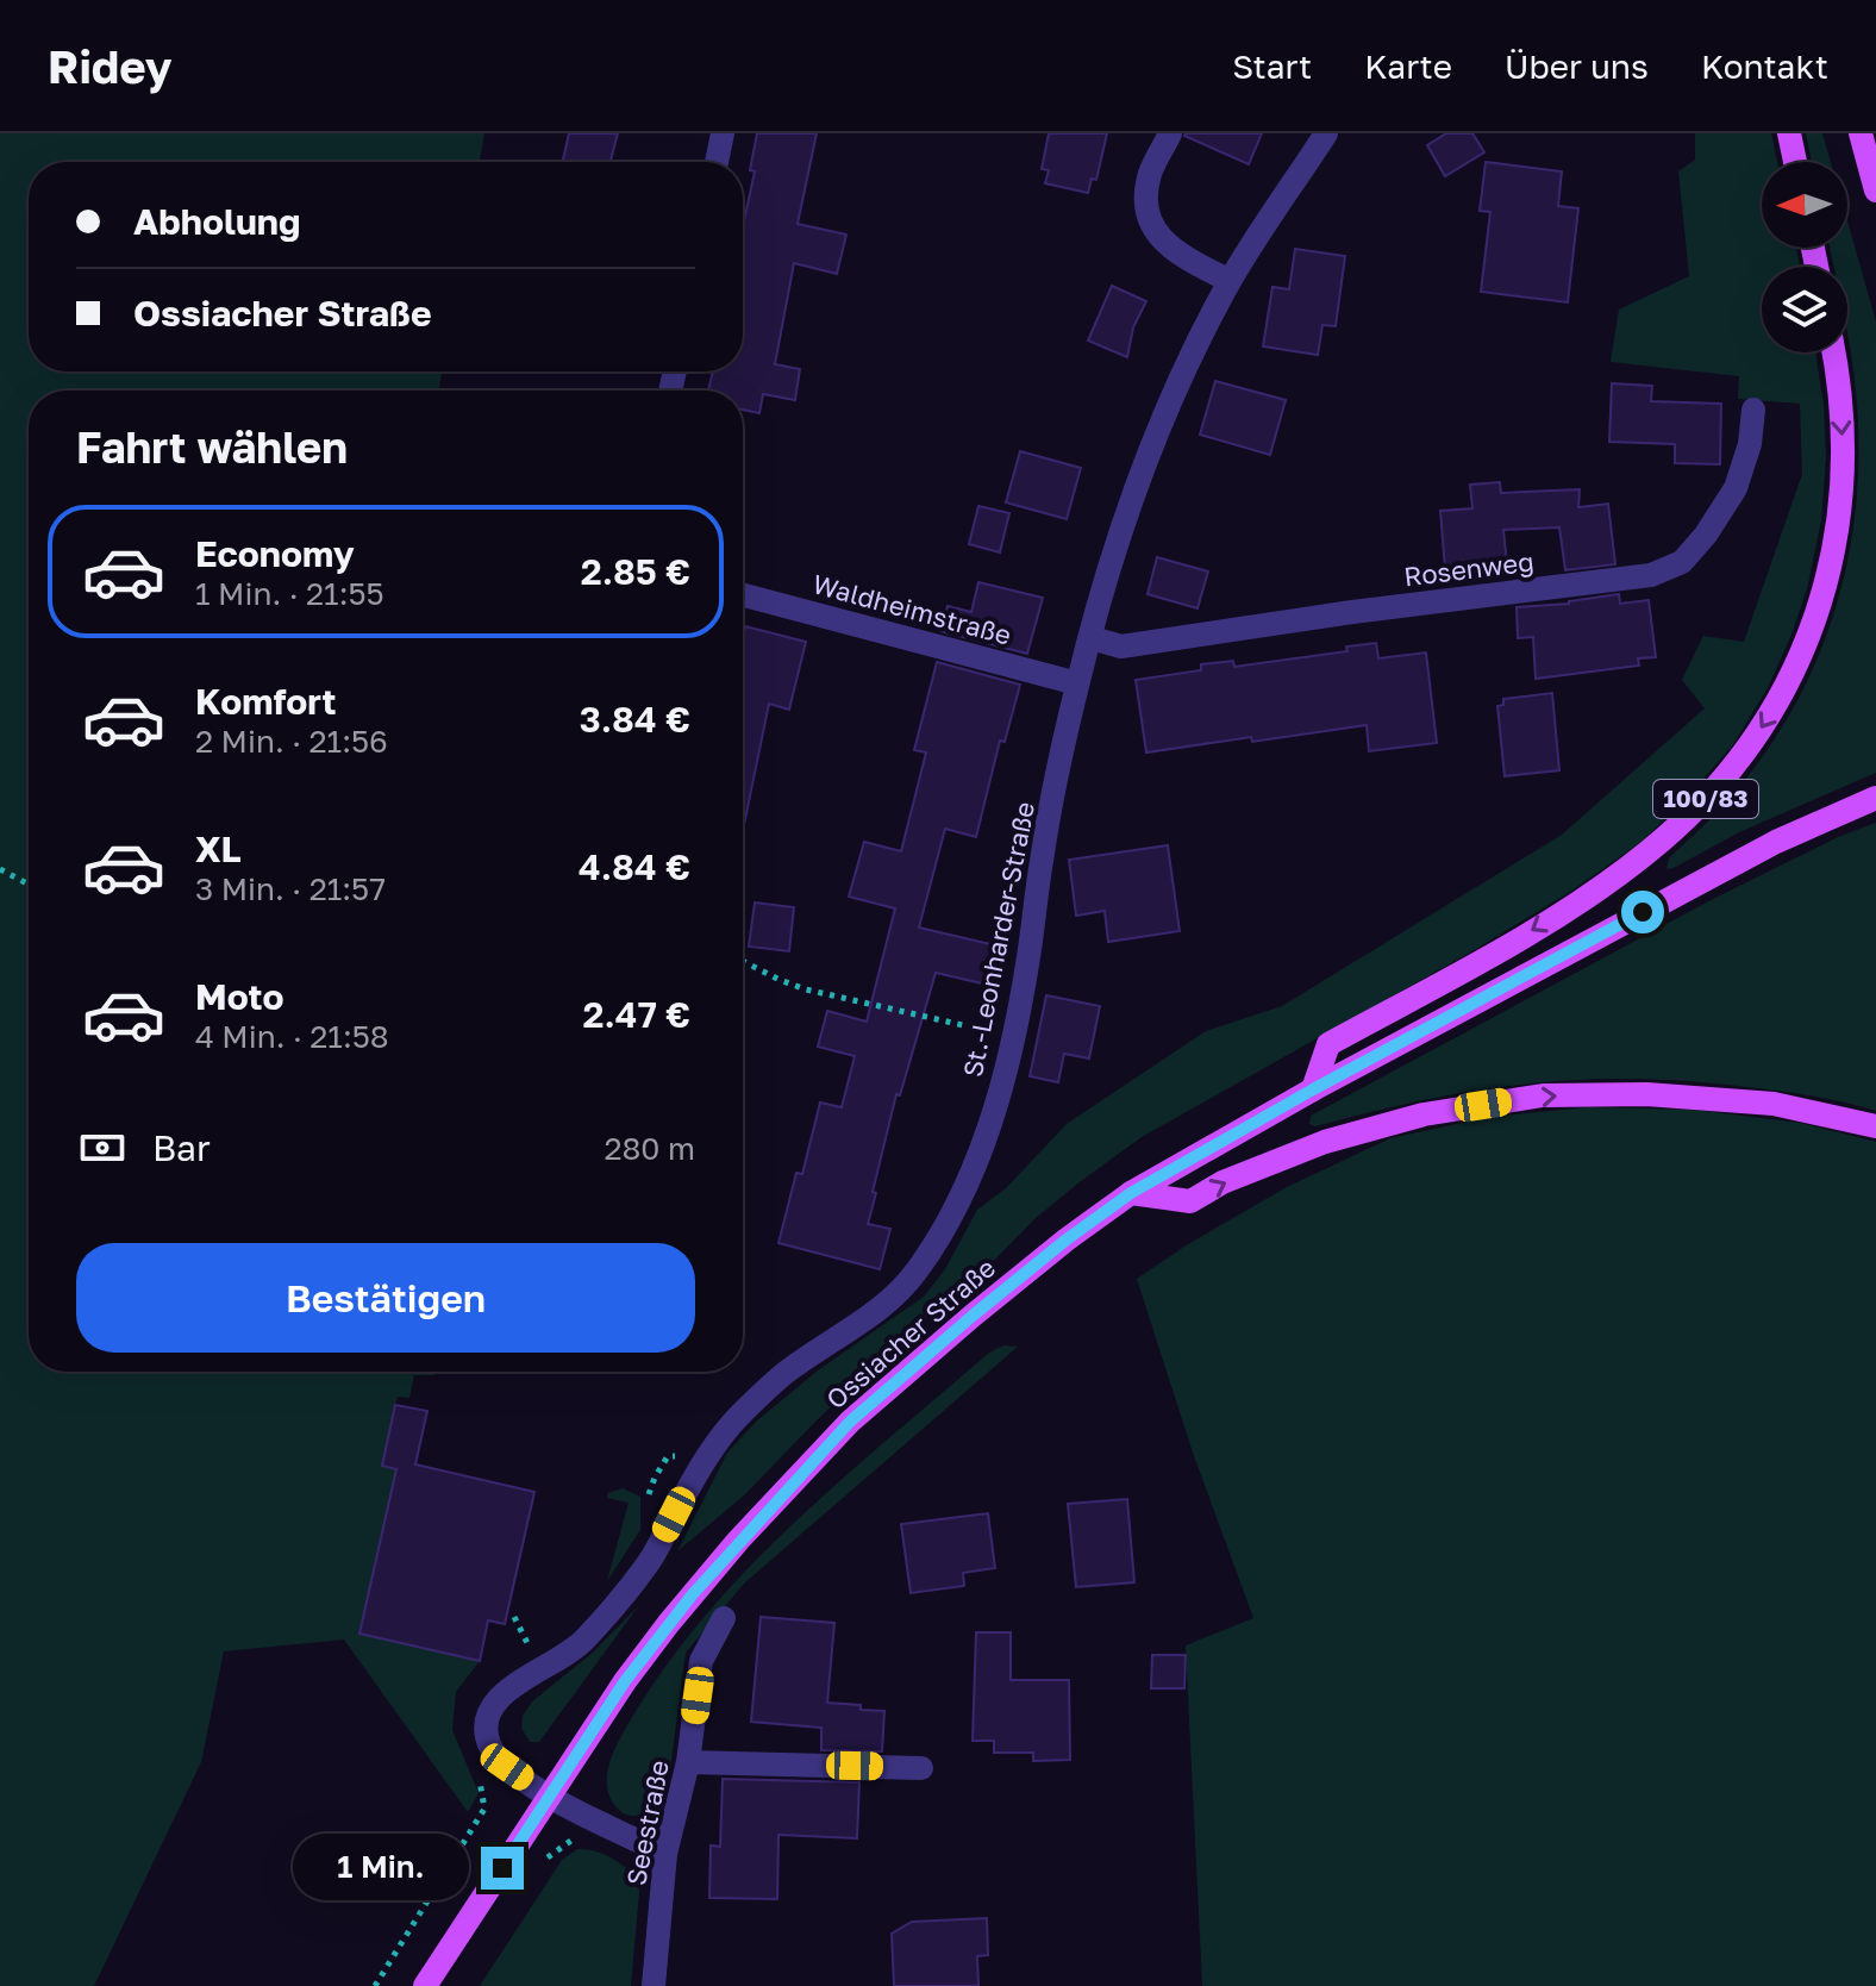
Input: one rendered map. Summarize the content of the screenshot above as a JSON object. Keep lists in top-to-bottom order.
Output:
{
  "streets": {
    "main road": ["100/83", "Ossiacher Straße"],
    "street": [
      "Rosenweg",
      "Waldheimstraße",
      "St.-Leonharder-Straße",
      "Seestraße"
    ]
  },
  "crossings": [
    ["Rosenweg", "St.-Leonharder-Straße"],
    ["Waldheimstraße", "St.-Leonharder-Straße"],
    ["100/83", "Ossiacher Straße"],
    ["St.-Leonharder-Straße", "Ossiacher Straße"],
    ["St.-Leonharder-Straße", "Seestraße"]
  ],
  "north": "left",
  "page": {
    "header": "Ridey",
    "nav": [
      "Start",
      "Karte",
      "Über uns",
      "Kontakt"
    ],
    "banner": ["Abholung", "Ossiacher Straße"],
    "heading": "Fahrt wählen",
    "list": [
      {
        "name": "Economy",
        "note": "1 Min. · 21:55",
        "value": "2.85 €"
      },
      {
        "name": "Komfort",
        "note": "2 Min. · 21:56",
        "value": "3.84 €"
      },
      {
        "name": "XL",
        "note": "3 Min. · 21:57",
        "value": "4.84 €"
      },
      {
        "name": "Moto",
        "note": "4 Min. · 21:58",
        "value": "2.47 €"
      }
    ],
    "pay": ["Bar", "280 m"],
    "buttons": "Bestätigen",
    "bubble": "1 Min."
  }
}
